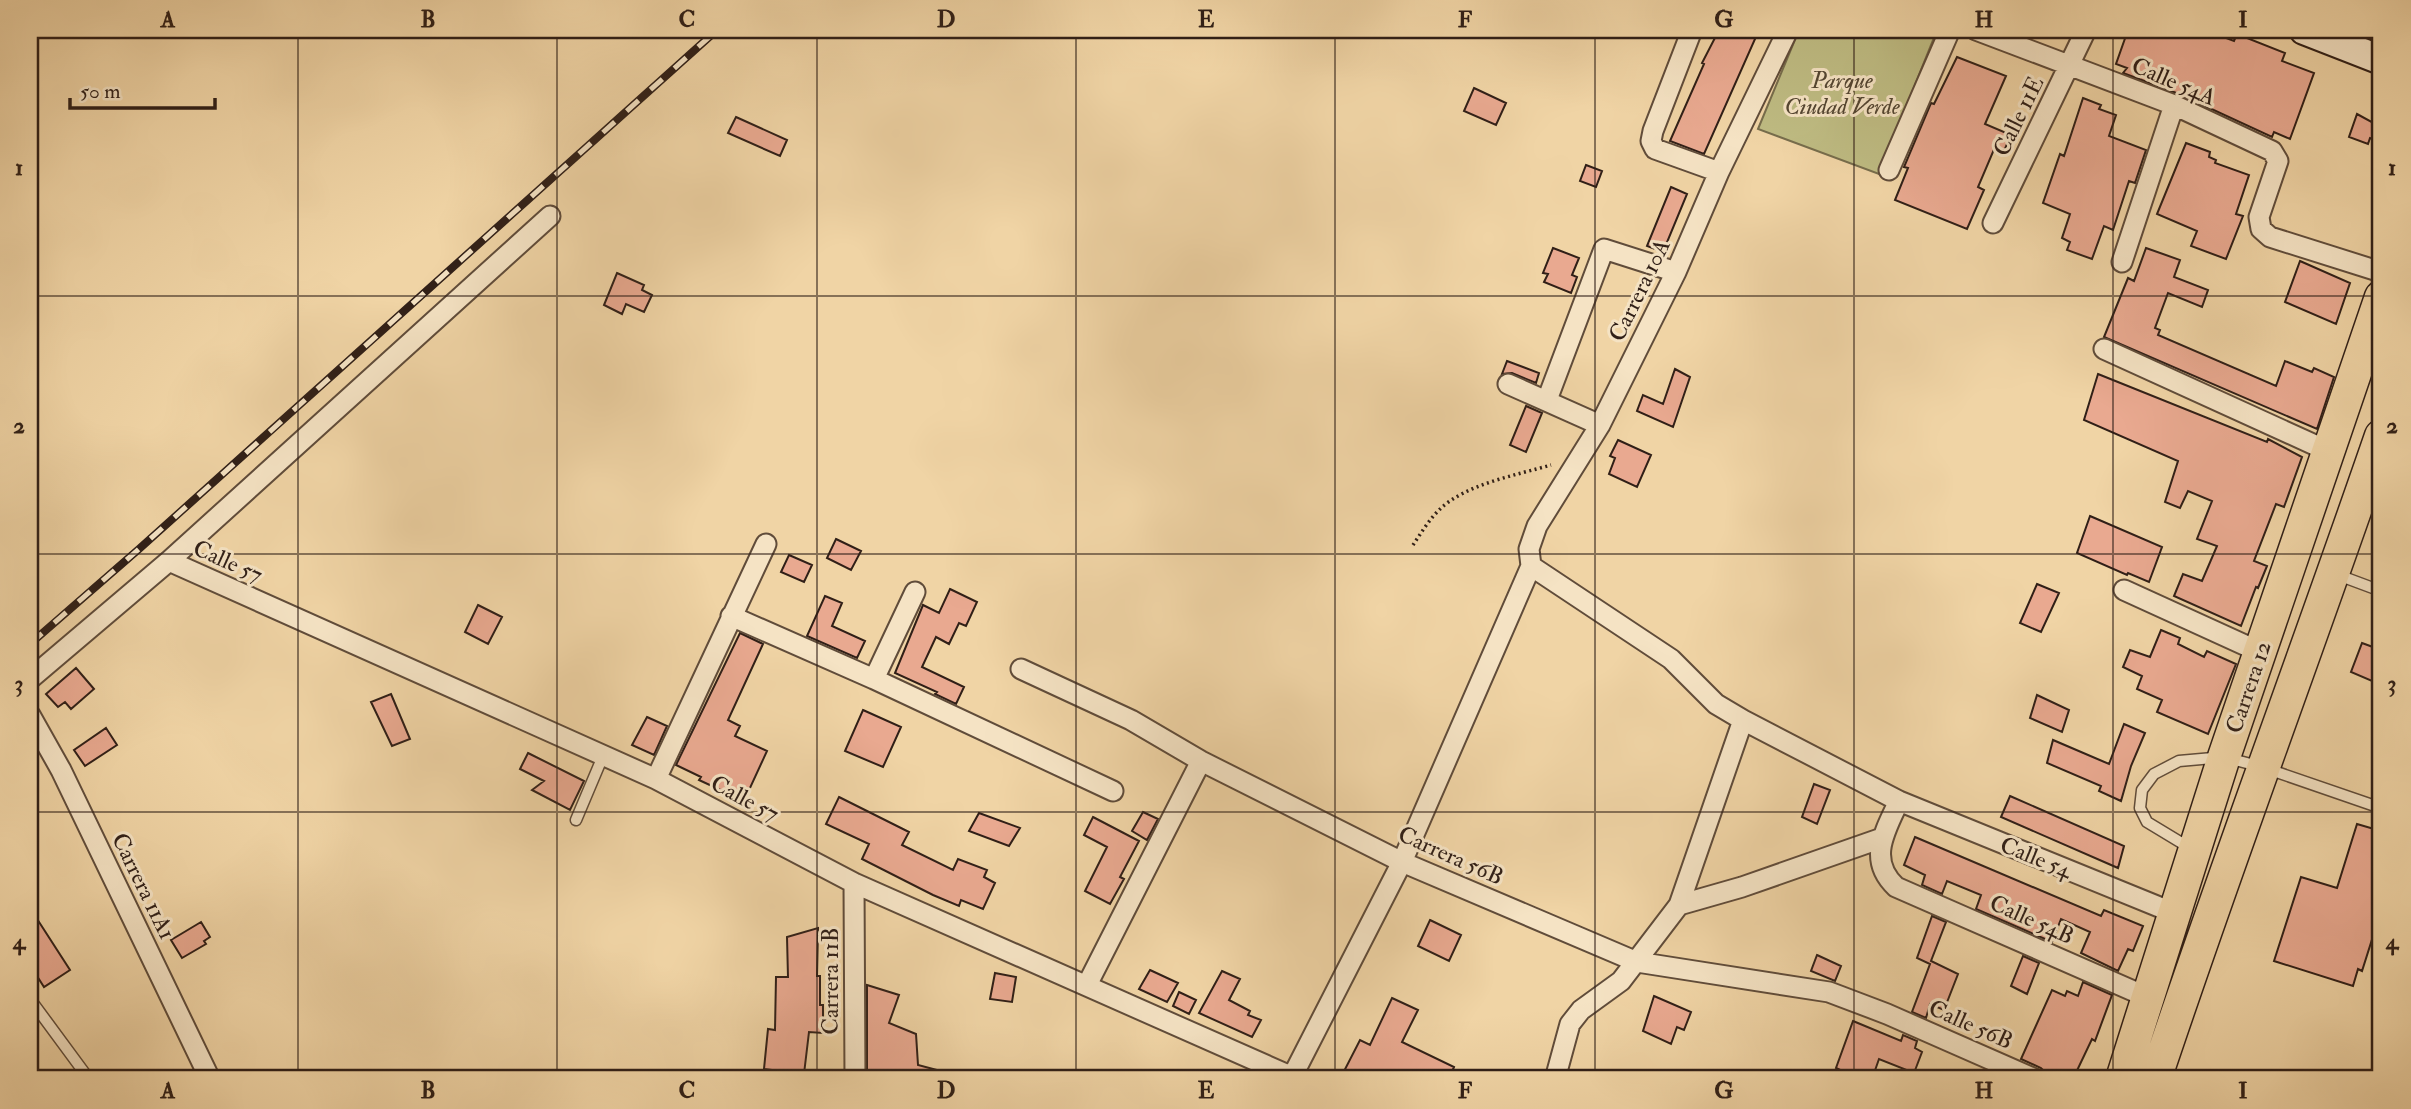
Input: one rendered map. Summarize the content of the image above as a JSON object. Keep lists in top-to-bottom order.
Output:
{
  "streets": {
    "main road": ["Carrera 12"],
    "street": [
      "Calle 54A",
      "Calle 11E",
      "Carrera 10A",
      "Calle 57",
      "Carrera 56B",
      "Calle 54",
      "Carrera 11A1",
      "Calle 54B",
      "Carrera 11B",
      "Calle 56B"
    ]
  },
  "crossings": [
    ["Calle 54A", "Calle 11E"],
    ["Carrera 10A", "Calle 57"],
    ["Carrera 10A", "Carrera 56B"],
    ["Carrera 10A", "Calle 54"],
    ["Calle 57", "Carrera 11B"],
    ["Carrera 12", "Calle 54"],
    ["Carrera 12", "Calle 54B"],
    ["Carrera 56B", "Calle 56B"]
  ],
  "parks": ["Parque Ciudad Verde"],
  "scale_bar": "50 m",
  "grid": {
    "columns": [
      "A",
      "B",
      "C",
      "D",
      "E",
      "F",
      "G",
      "H",
      "I"
    ],
    "rows": [
      "1",
      "2",
      "3",
      "4"
    ]
  }
}
